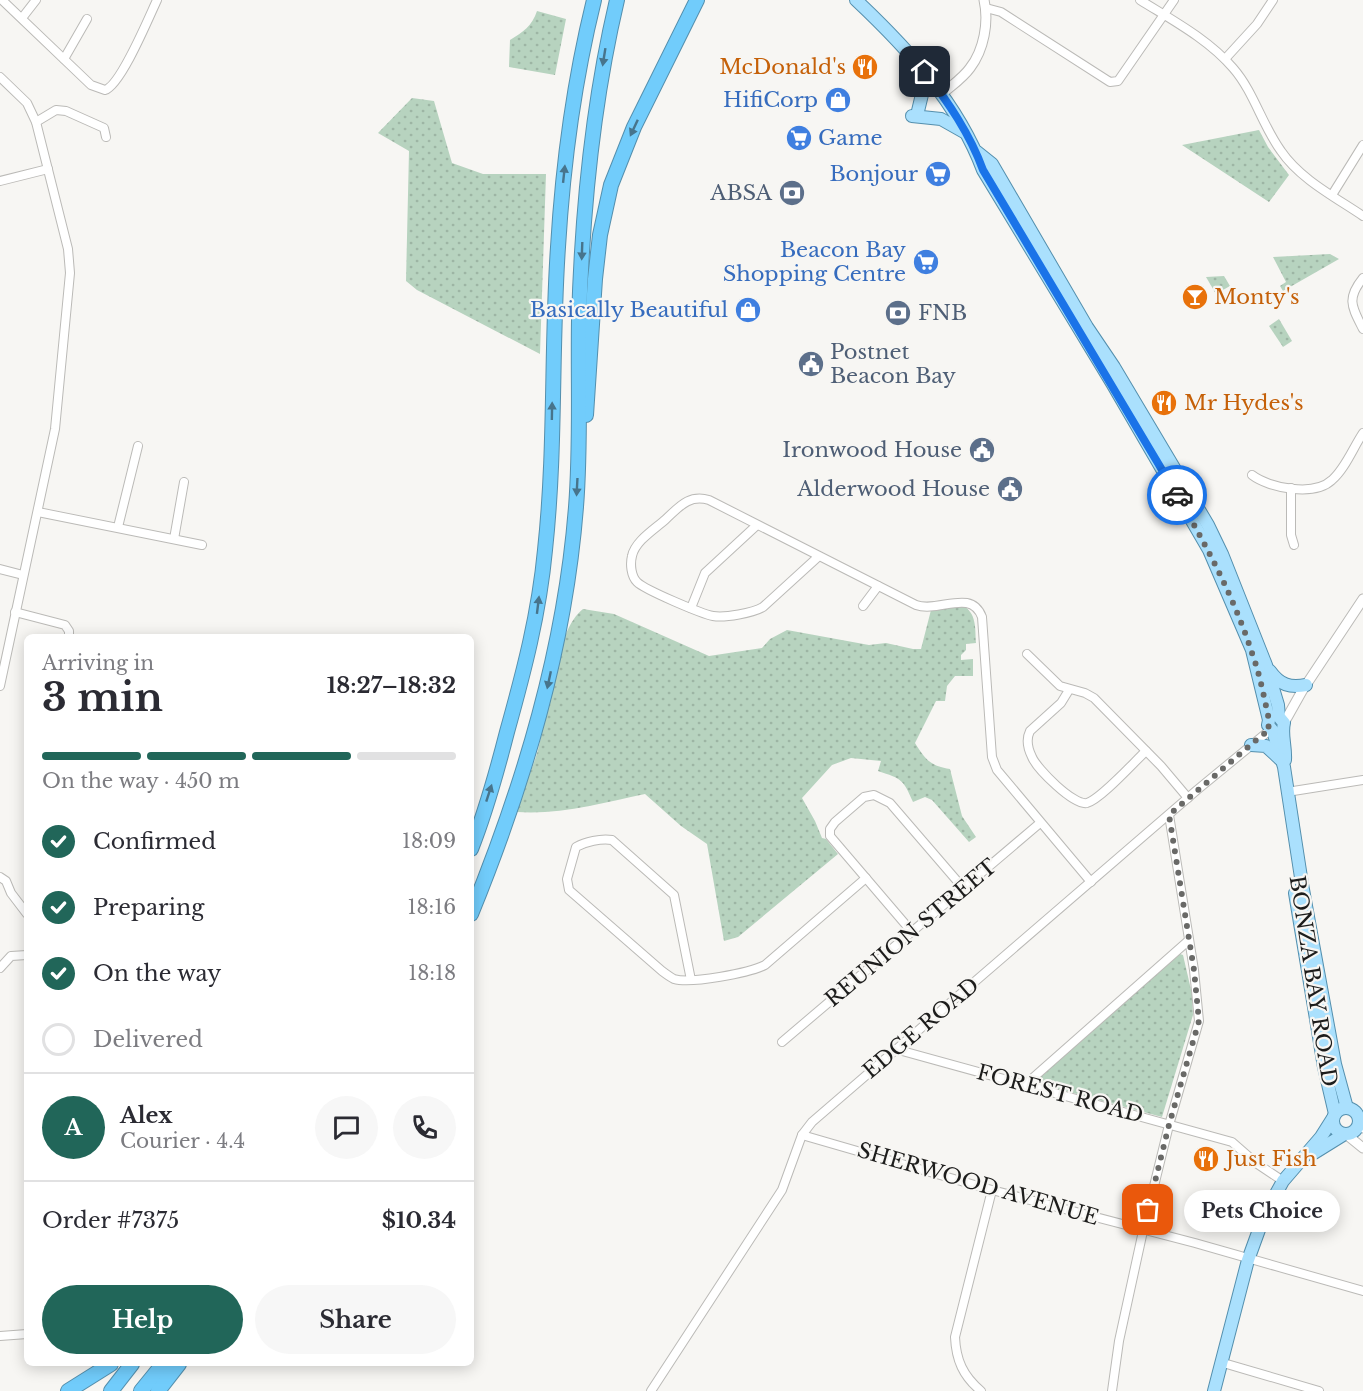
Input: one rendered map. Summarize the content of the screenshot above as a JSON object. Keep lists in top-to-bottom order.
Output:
{
  "streets": {
    "main road": ["BONZA BAY ROAD"],
    "street": [
      "REUNION STREET",
      "EDGE ROAD",
      "FOREST ROAD",
      "SHERWOOD AVENUE"
    ]
  },
  "crossings": [
    ["BONZA BAY ROAD", "EDGE ROAD"],
    ["EDGE ROAD", "FOREST ROAD"],
    ["EDGE ROAD", "SHERWOOD AVENUE"]
  ],
  "places": {
    "restaurant": ["McDonald's", "Mr Hydes's", "Just Fish"],
    "shop": ["HifiCorp", "Basically Beautiful"],
    "supermarket": ["Game", "Bonjour", "Beacon Bay Shopping Centre"],
    "bank": ["ABSA", "FNB"],
    "bar": ["Monty's"],
    "public building": ["Postnet Beacon Bay", "Ironwood House", "Alderwood House"],
    "other": ["Pets Choice"]
  },
  "page": {
    "heading": ["3 min", "Arriving in", "18:27–18:32"],
    "panel": [
      "Alex",
      "Courier · 4.4",
      "Order #7375",
      "$10.34"
    ],
    "bar": "On the way · 450 m",
    "list": [
      ["Confirmed", "18:09"],
      ["Preparing", "18:16"],
      ["On the way", "18:18"],
      "Delivered"
    ],
    "round": "A",
    "bubble": "Pets Choice",
    "buttons": ["Help", "Share"]
  }
}
